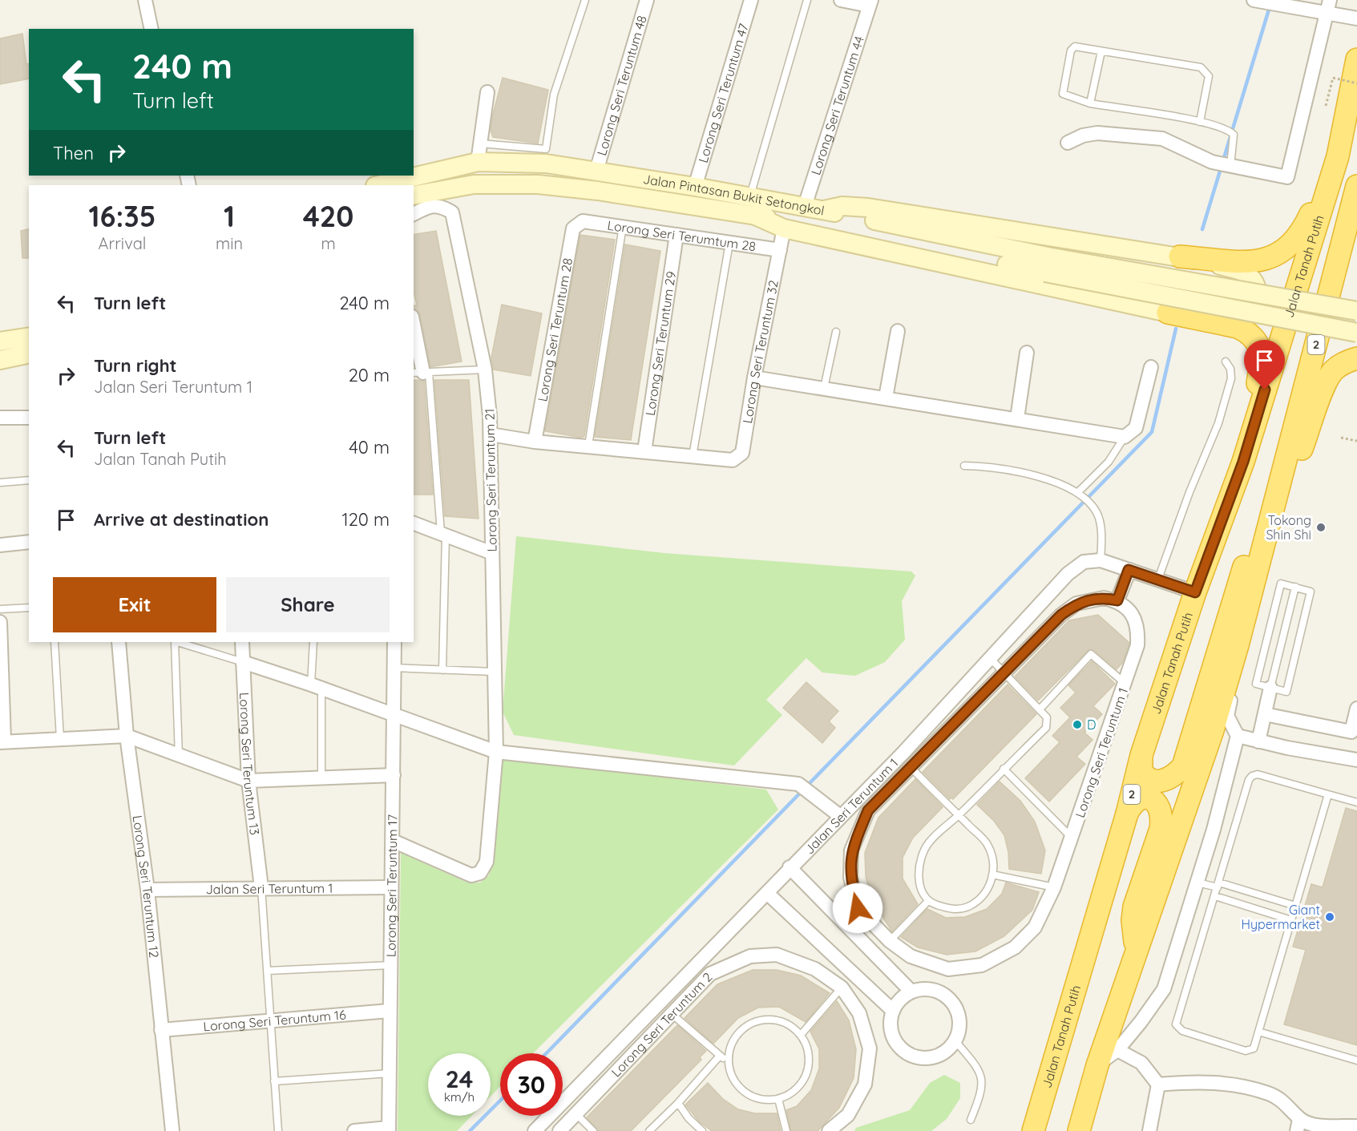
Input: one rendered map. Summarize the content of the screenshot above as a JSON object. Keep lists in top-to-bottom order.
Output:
{
  "streets": {
    "highway": ["Jalan Tanah Putih", "2"],
    "main road": ["Jalan Pintasan Bukit Setongkol"],
    "street": [
      "Lorong Seri Teruntum 48",
      "Lorong Seri Teruntum 47",
      "Lorong Seri Teruntum 44",
      "Lorong Seri Terumtum 28",
      "Lorong Seri Teruntum 28",
      "Lorong Seri Teruntum 29",
      "Lorong Seri Teruntum 32",
      "Lorong Seri Teruntum 21",
      "Lorong Seri Teruntum 1",
      "Lorong Seri Teruntum 13",
      "Jalan Seri Teruntum 1",
      "Lorong Seri Teruntum 12",
      "Lorong Seri Teruntum 17",
      "Lorong Seri Teruntum 16",
      "Lorong Seri Teruntum 2"
    ]
  },
  "crossings": [
    ["Lorong Seri Teruntum 48", "Jalan Pintasan Bukit Setongkol"],
    ["Lorong Seri Teruntum 47", "Jalan Pintasan Bukit Setongkol"],
    ["Lorong Seri Teruntum 44", "Jalan Pintasan Bukit Setongkol"],
    ["Jalan Pintasan Bukit Setongkol", "Lorong Seri Teruntum 32"],
    ["Lorong Seri Terumtum 28", "Lorong Seri Teruntum 28"],
    ["Lorong Seri Terumtum 28", "Lorong Seri Teruntum 29"],
    ["Lorong Seri Terumtum 28", "Lorong Seri Teruntum 32"],
    ["Jalan Tanah Putih", "2"],
    ["Lorong Seri Teruntum 21", "Lorong Seri Teruntum 17"],
    ["Lorong Seri Teruntum 13", "Jalan Seri Teruntum 1"],
    ["Jalan Seri Teruntum 1", "Lorong Seri Teruntum 12"],
    ["Jalan Seri Teruntum 1", "Lorong Seri Teruntum 17"],
    ["Lorong Seri Teruntum 12", "Lorong Seri Teruntum 16"],
    ["Lorong Seri Teruntum 17", "Lorong Seri Teruntum 16"]
  ],
  "places": ["Tokong Shin Shi", "D", "Giant Hypermarket"],
  "page": {
    "turn": ["240 m", "Turn left"],
    "then": "Then",
    "eta": [
      "16:35",
      "Arrival",
      "1",
      "min",
      "420",
      "m"
    ],
    "list": [
      {
        "name": "Turn left",
        "value": "240 m"
      },
      {
        "name": "Turn right",
        "note": "Jalan Seri Teruntum 1",
        "value": "20 m"
      },
      {
        "name": "Turn left",
        "note": "Jalan Tanah Putih",
        "value": "40 m"
      },
      {
        "name": "Arrive at destination",
        "value": "120 m"
      }
    ],
    "buttons": ["Exit", "Share"],
    "speed": "24 km/h",
    "limit": "30"
  }
}
